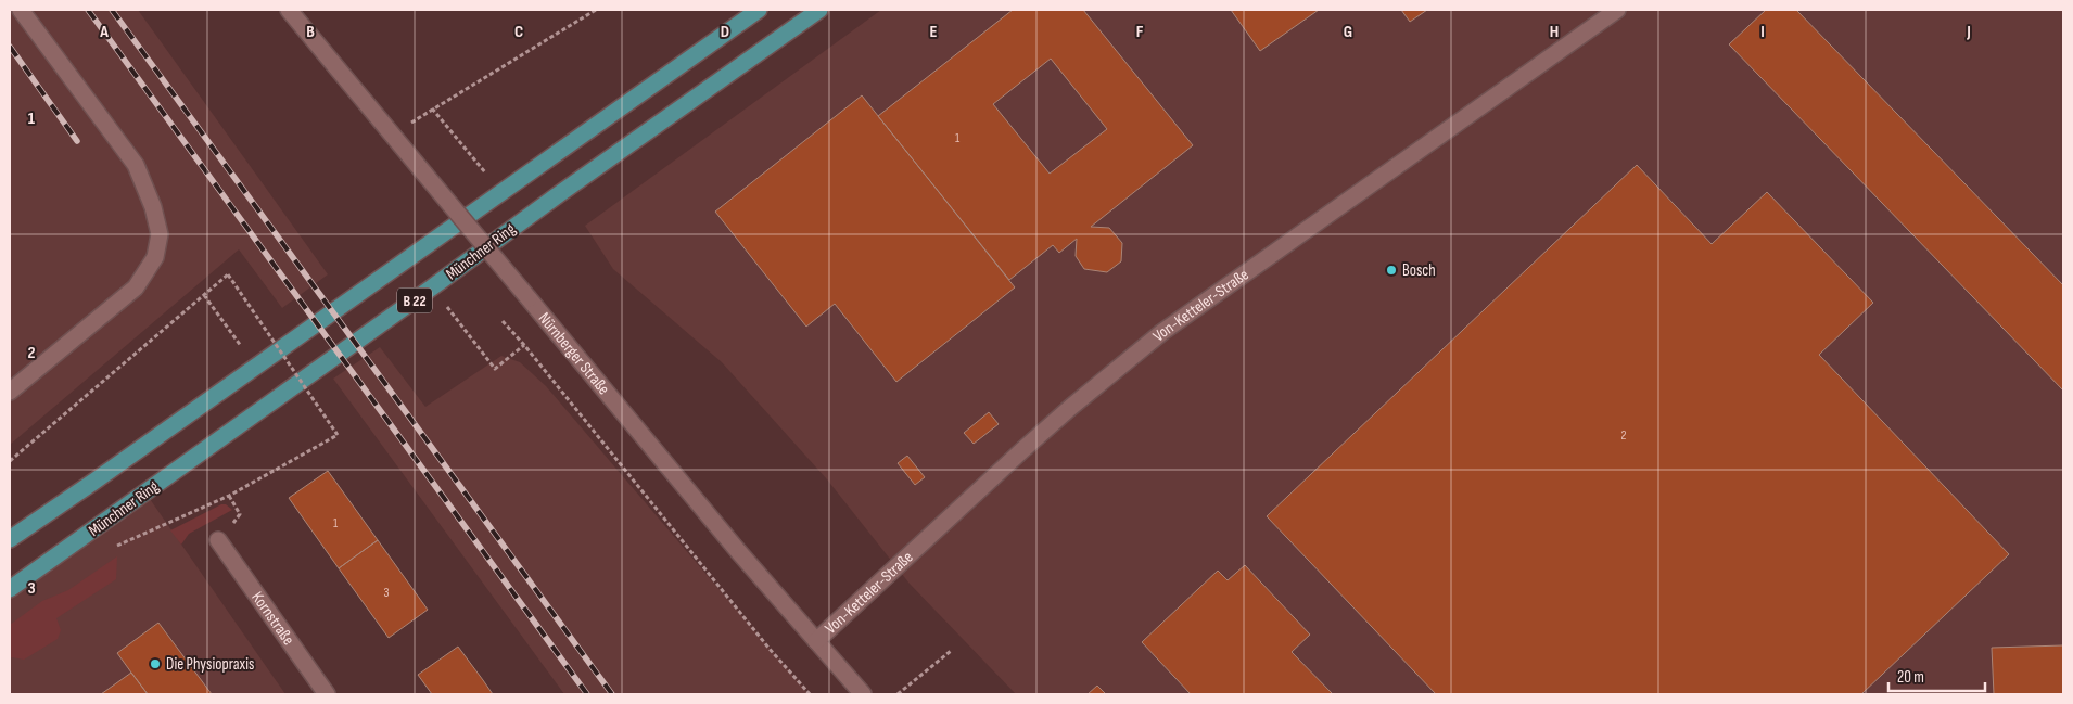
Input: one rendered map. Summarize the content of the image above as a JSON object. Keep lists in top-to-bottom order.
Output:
{
  "streets": {
    "main road": ["Münchner Ring", "B 22"],
    "street": ["Von-Ketteler-Straße", "Nürnberger Straße", "Kornstraße"]
  },
  "crossings": [
    ["Von-Ketteler-Straße", "Nürnberger Straße"]
  ],
  "places": ["Bosch", "Die Physiopraxis"],
  "house_numbers": [
    "1",
    "2",
    "1",
    "3"
  ],
  "scale_bar": "20 m",
  "grid": {
    "columns": [
      "A",
      "B",
      "C",
      "D",
      "E",
      "F",
      "G",
      "H",
      "I",
      "J"
    ],
    "rows": ["1", "2", "3"]
  }
}
